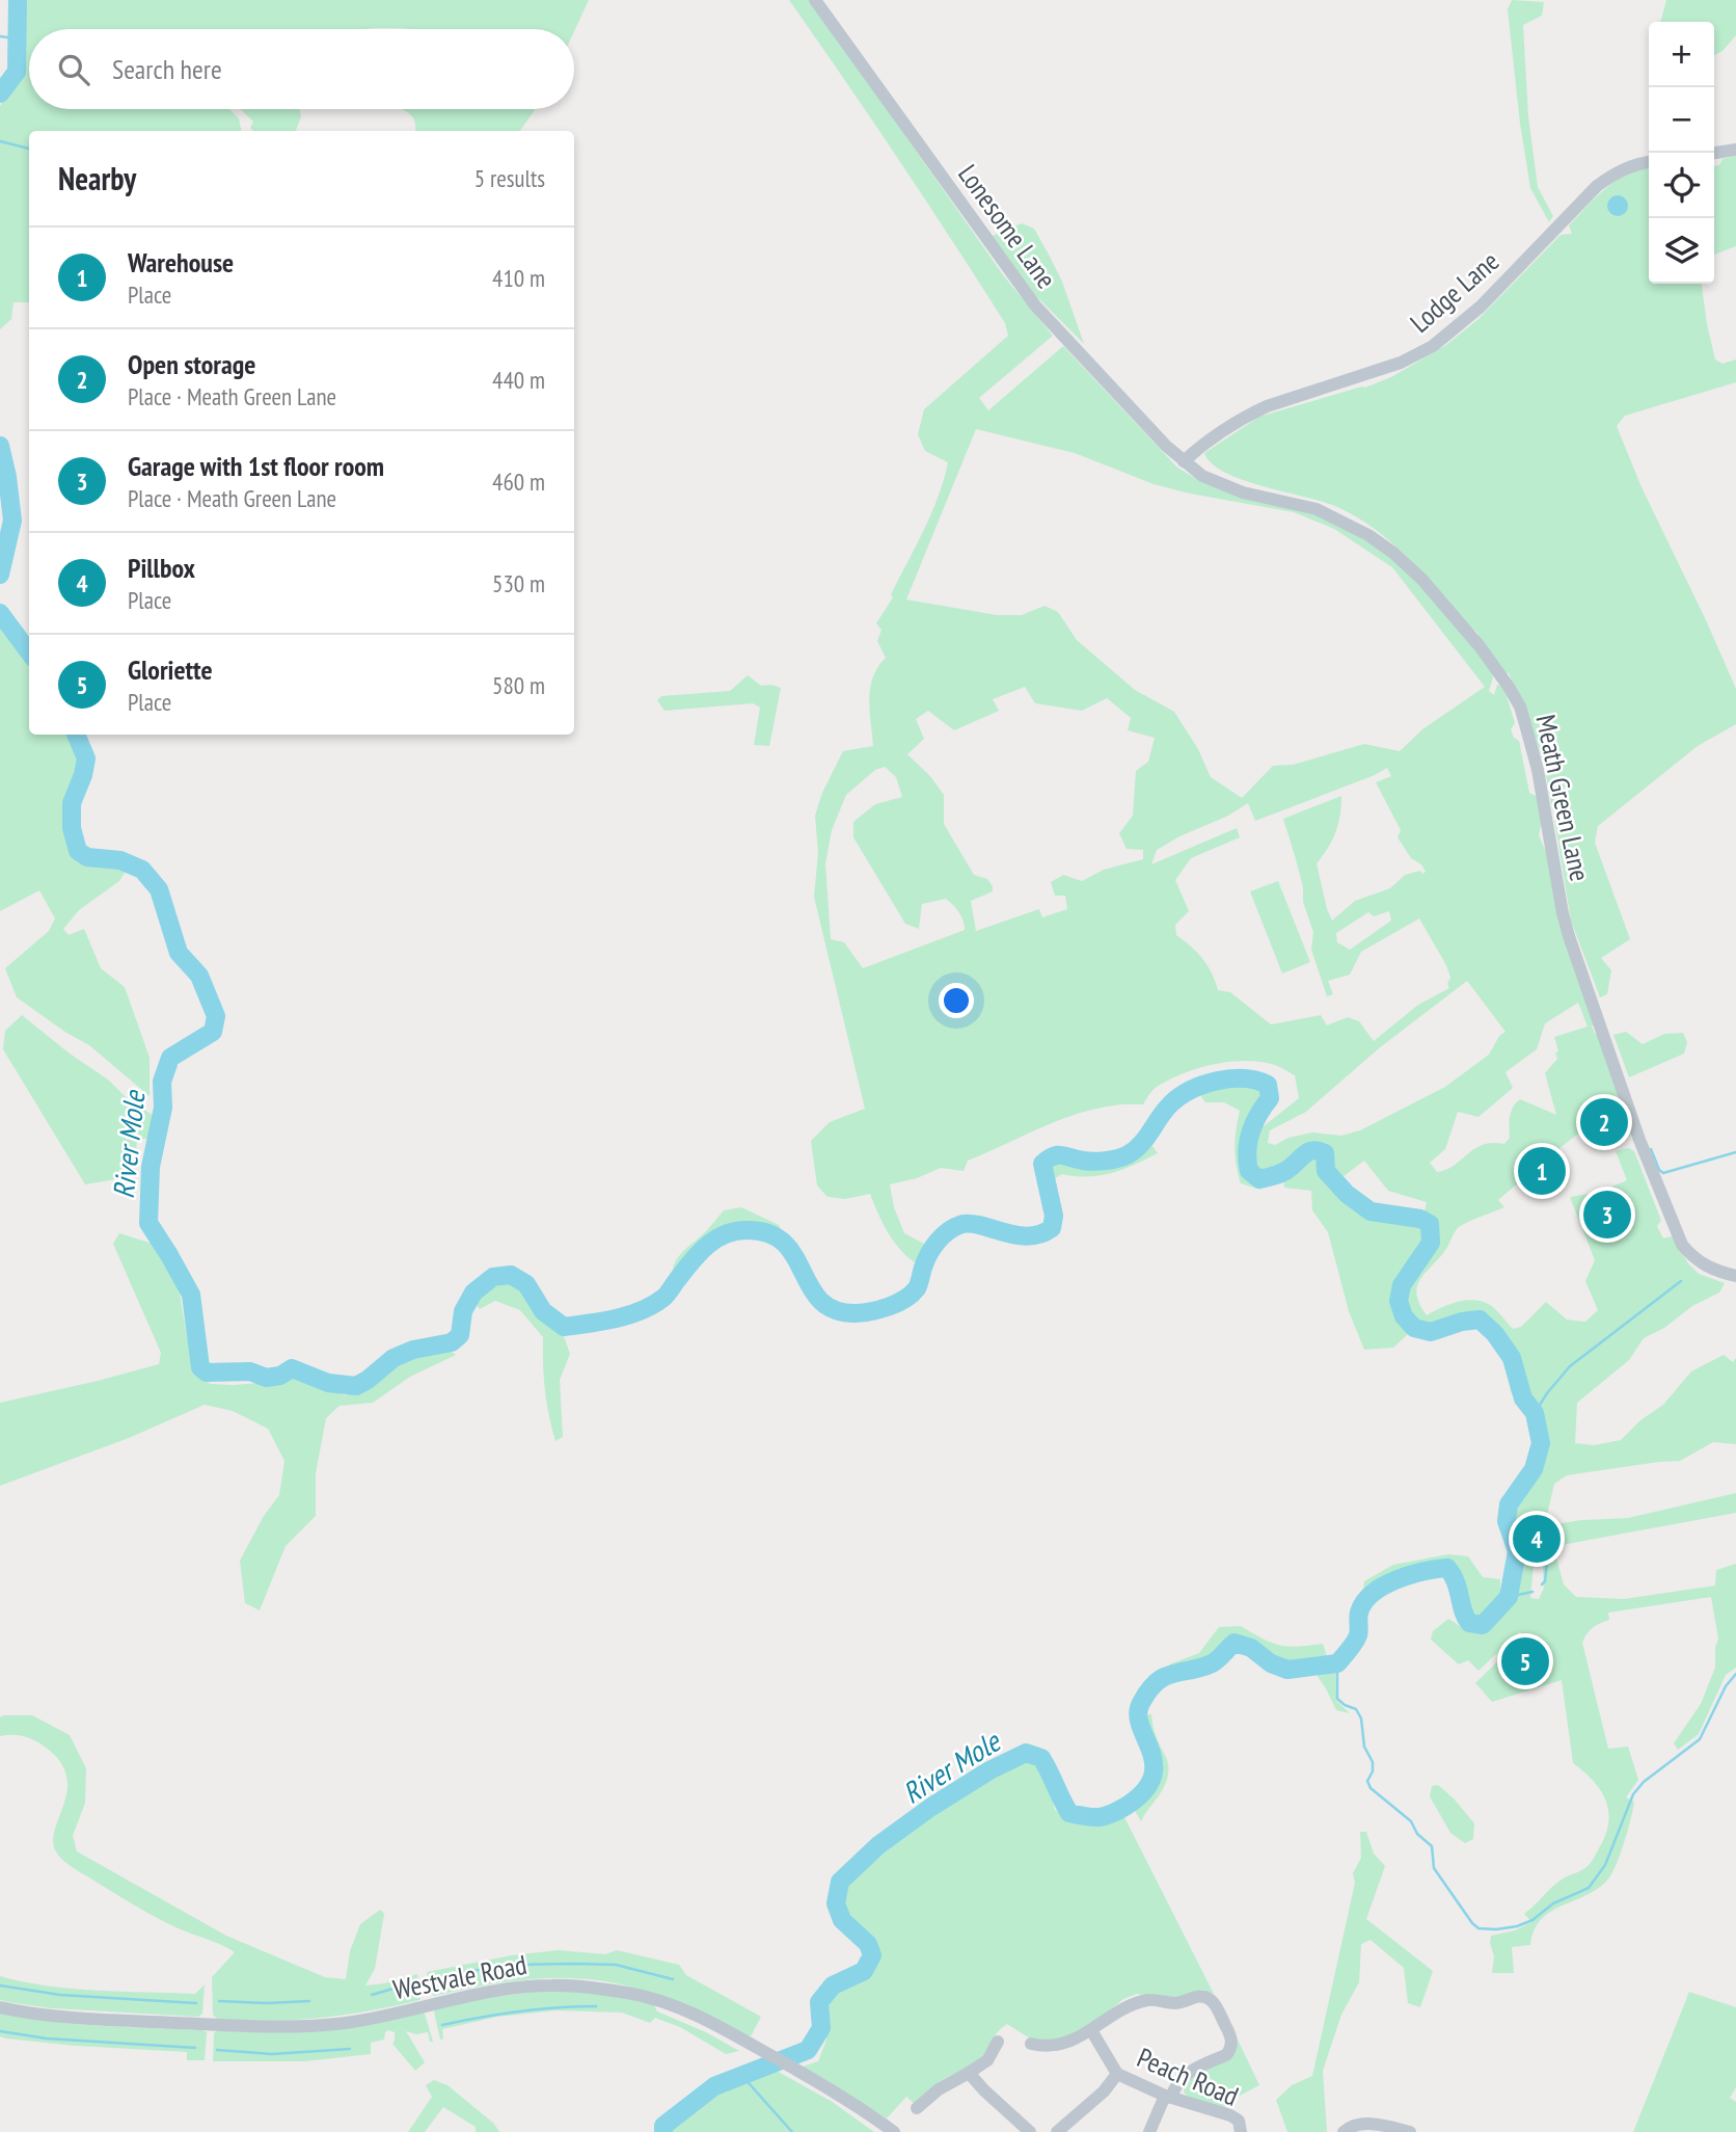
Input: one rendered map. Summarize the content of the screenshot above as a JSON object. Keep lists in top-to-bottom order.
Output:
{
  "streets": {
    "street": [
      "Lonesome Lane",
      "Lodge Lane",
      "Meath Green Lane",
      "Westvale Road",
      "Peach Road"
    ]
  },
  "crossings": [
    ["Lonesome Lane", "Lodge Lane"],
    ["Lonesome Lane", "Meath Green Lane"],
    ["Lodge Lane", "Meath Green Lane"]
  ],
  "water": ["River Mole"],
  "page": {
    "map_buttons": ["+", "−"],
    "search": "Search here",
    "heading": ["Nearby", "5 results"],
    "list": [
      {
        "mark": "1",
        "name": "Warehouse",
        "note": "Place",
        "value": "410 m"
      },
      {
        "mark": "2",
        "name": "Open storage",
        "note": "Place · Meath Green Lane",
        "value": "440 m"
      },
      {
        "mark": "3",
        "name": "Garage with 1st floor room",
        "note": "Place · Meath Green Lane",
        "value": "460 m"
      },
      {
        "mark": "4",
        "name": "Pillbox",
        "note": "Place",
        "value": "530 m"
      },
      {
        "mark": "5",
        "name": "Gloriette",
        "note": "Place",
        "value": "580 m"
      }
    ],
    "pins": [
      "2",
      "1",
      "3",
      "4",
      "5"
    ]
  }
}
